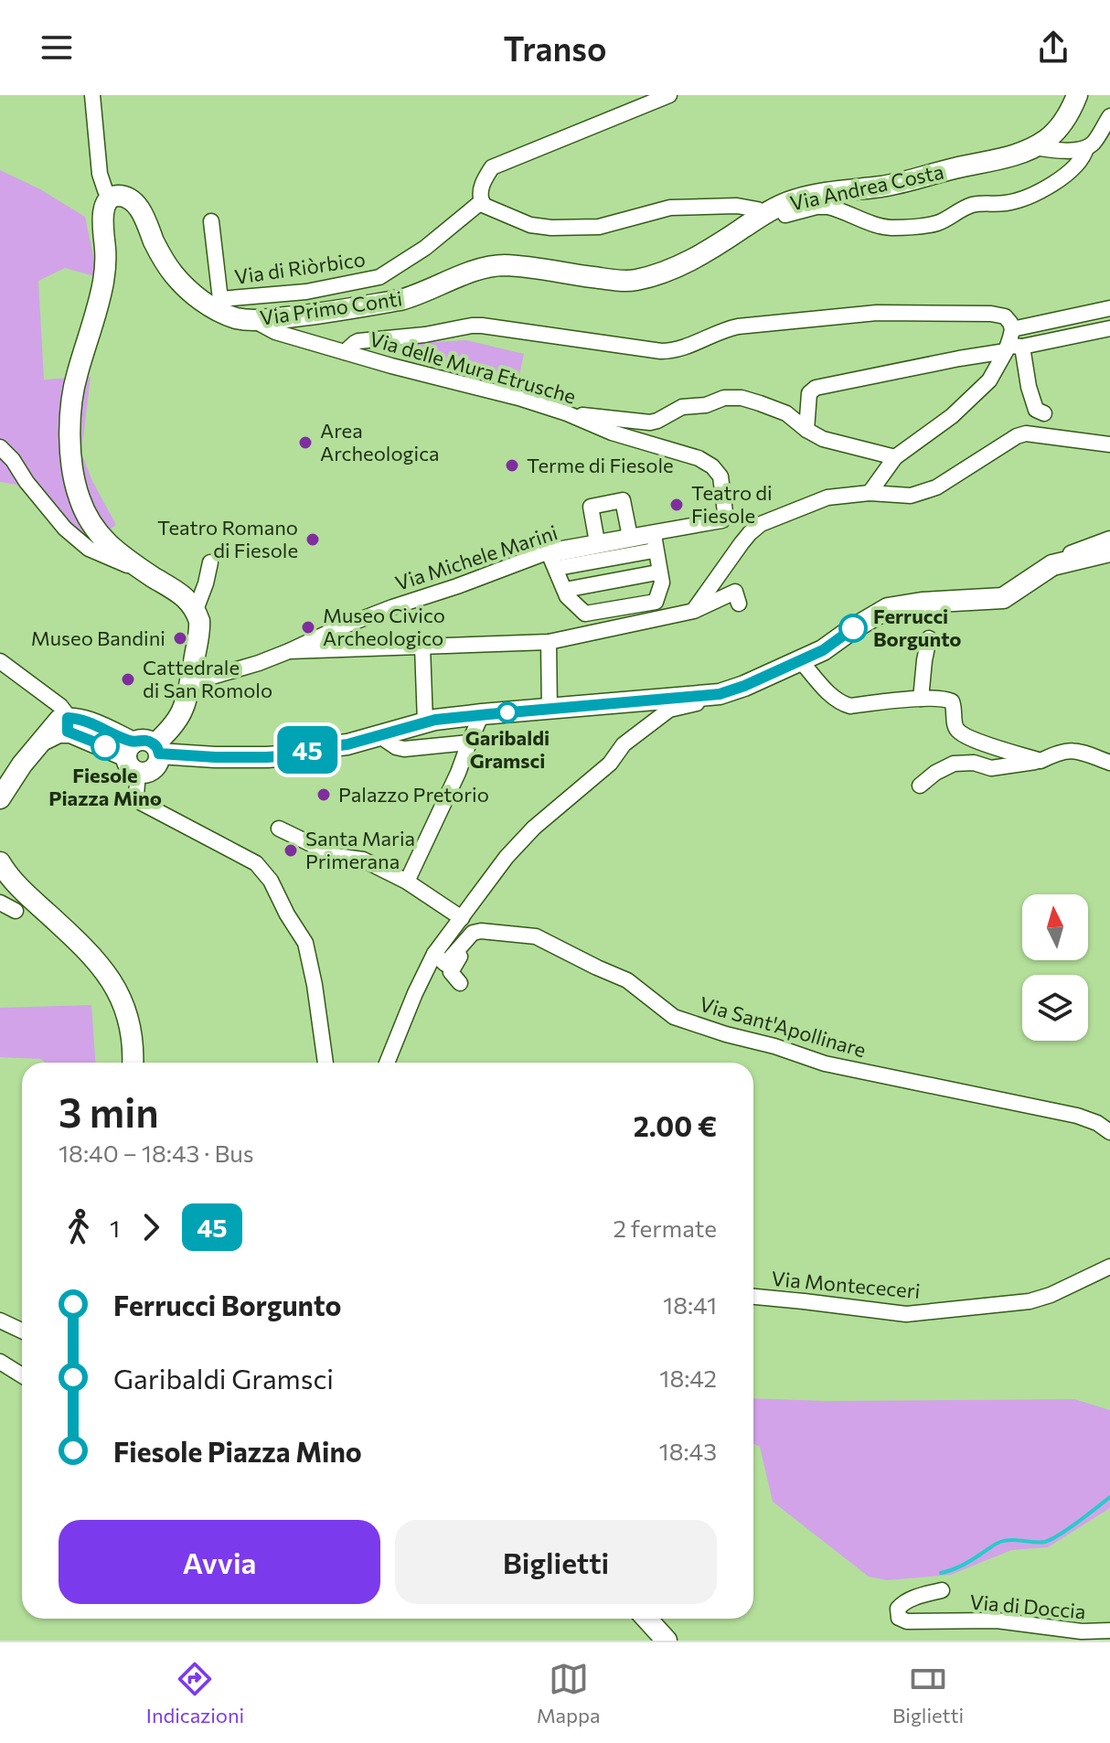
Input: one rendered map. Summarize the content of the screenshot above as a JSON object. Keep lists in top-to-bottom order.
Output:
{
  "streets": {
    "street": [
      "Via Andrea Costa",
      "Via di Riòrbico",
      "Via Primo Conti",
      "Via delle Mura Etrusche",
      "Via Michele Marini",
      "Via Sant'Apollinare",
      "Via Montececeri",
      "Via di Doccia"
    ]
  },
  "crossings": [
    ["Via Andrea Costa", "Via Primo Conti"],
    ["Via di Riòrbico", "Via Primo Conti"],
    ["Via Primo Conti", "Via delle Mura Etrusche"],
    ["Via delle Mura Etrusche", "Via Michele Marini"]
  ],
  "places": [
    "Area Archeologica",
    "Terme di Fiesole",
    "Teatro di Fiesole",
    "Teatro Romano di Fiesole",
    "Museo Civico Archeologico",
    "Ferrucci Borgunto",
    "Museo Bandini",
    "Cattedrale di San Romolo",
    "Garibaldi Gramsci",
    "Fiesole Piazza Mino",
    "Palazzo Pretorio",
    "Santa Maria Primerana"
  ],
  "lines": ["bus line 45"],
  "north": "top",
  "page": {
    "header": "Transo",
    "on_map": "45",
    "heading": ["3 min", "18:40 – 18:43 · Bus", "2.00 €"],
    "legs": ["1", "45", "2 fermate"],
    "list": [
      {
        "name": "Ferrucci Borgunto",
        "value": "18:41"
      },
      {
        "name": "Garibaldi Gramsci",
        "value": "18:42"
      },
      {
        "name": "Fiesole Piazza Mino",
        "value": "18:43"
      }
    ],
    "buttons": ["Avvia", "Biglietti"],
    "tabs": ["Indicazioni", "Mappa", "Biglietti"]
  }
}
